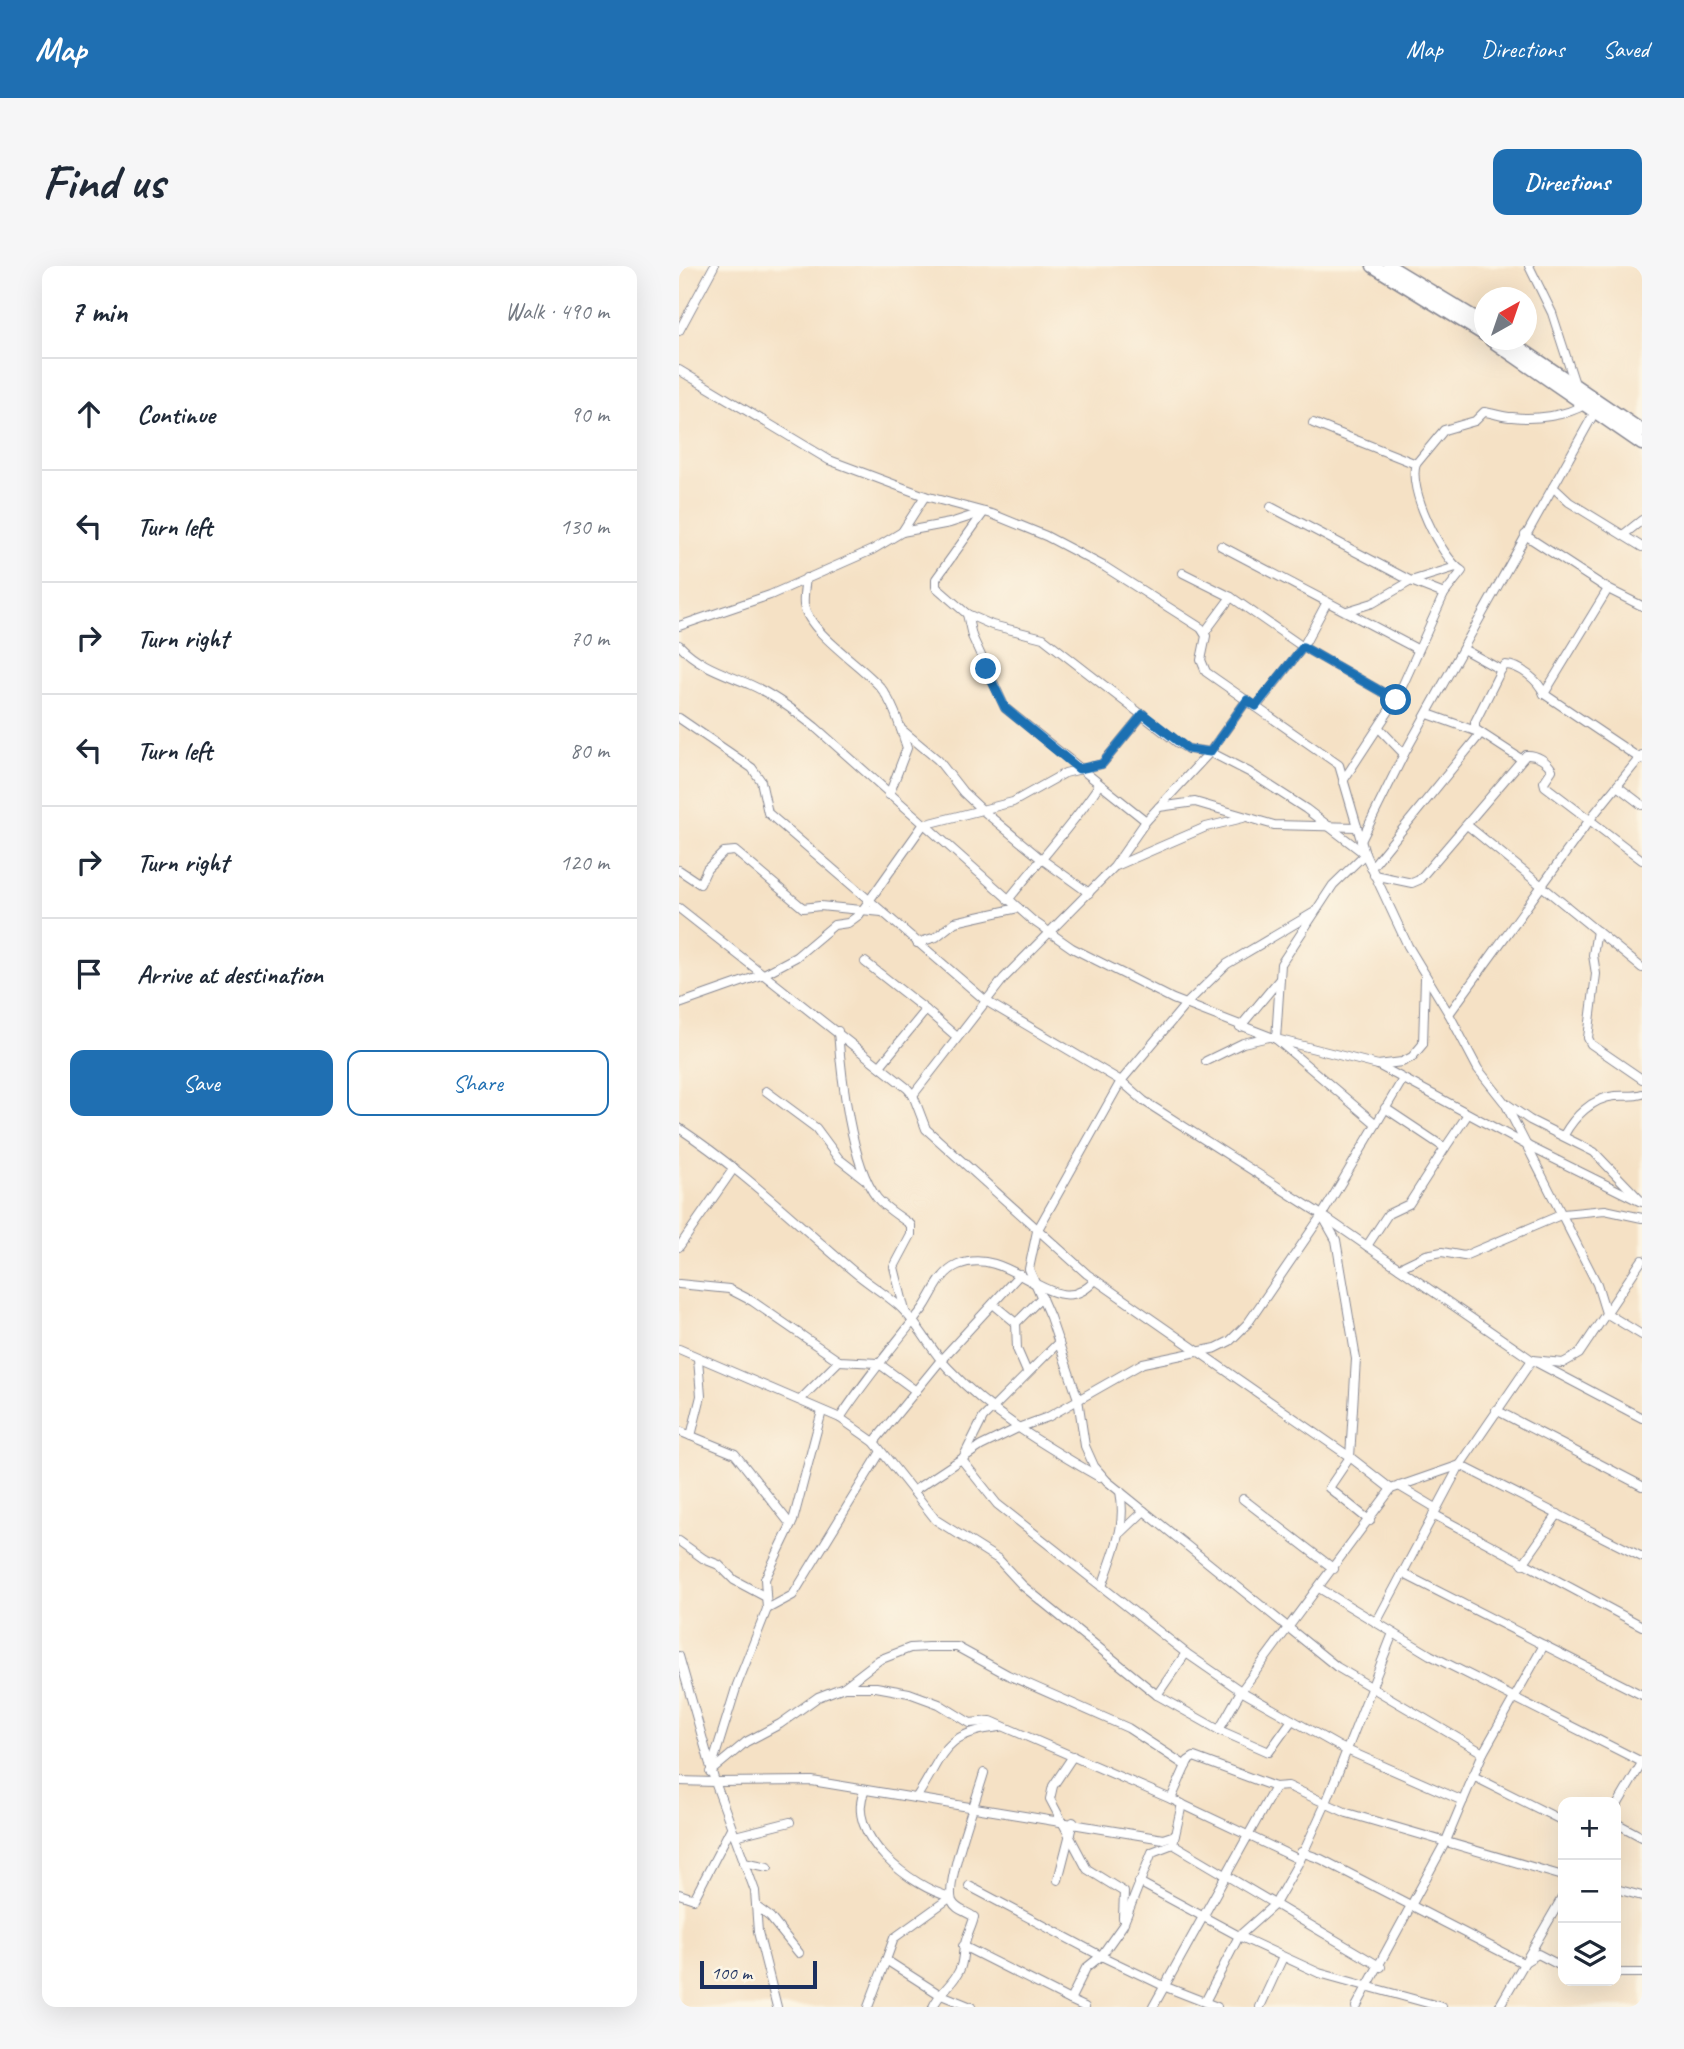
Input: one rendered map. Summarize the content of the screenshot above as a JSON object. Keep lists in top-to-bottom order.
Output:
{
  "scale_bar": "100 m",
  "north": "top right",
  "page": {
    "header": "Map",
    "nav": ["Map", "Directions", "Saved"],
    "buttons": [
      "Directions",
      ["Save", "Share"]
    ],
    "title": "Find us",
    "heading": ["7 min", "Walk · 490 m"],
    "list": [
      ["Continue", "90 m"],
      ["Turn left", "130 m"],
      ["Turn right", "70 m"],
      ["Turn left", "80 m"],
      ["Turn right", "120 m"],
      "Arrive at destination"
    ],
    "map_buttons": ["+", "−"],
    "scale": "100 m"
  }
}
